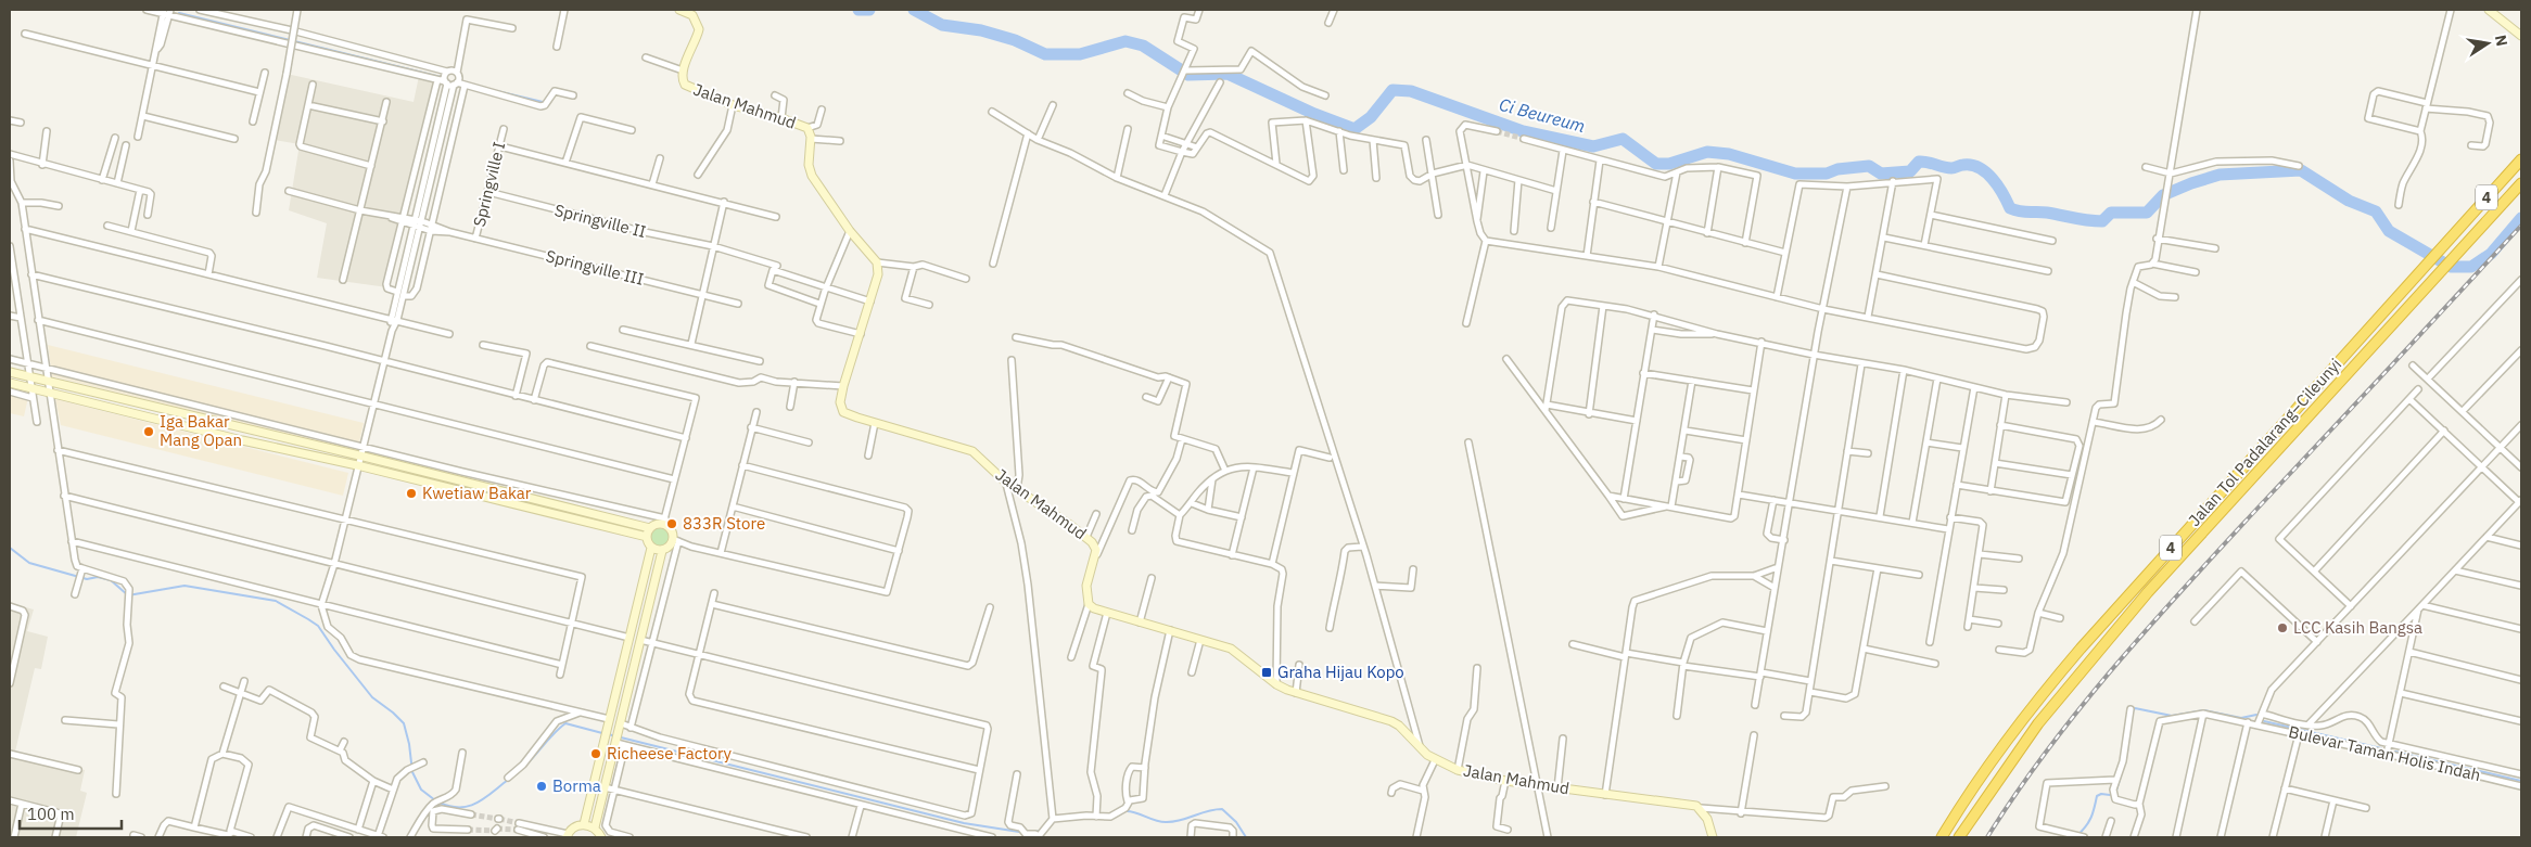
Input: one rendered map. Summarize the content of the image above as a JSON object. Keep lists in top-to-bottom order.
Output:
{
  "streets": {
    "highway": ["4", "Jalan Tol Padalarang–Cileunyi"],
    "main road": ["Jalan Mahmud"],
    "street": [
      "Springville I",
      "Springville II",
      "Springville III",
      "Bulevar Taman Holis Indah"
    ]
  },
  "crossings": [
    ["Springville I", "Springville II"],
    ["Springville I", "Springville III"]
  ],
  "water": ["Ci Beureum"],
  "places": {
    "other": [
      "Iga Bakar Mang Opan",
      "Kwetiaw Bakar",
      "833R Store",
      "LCC Kasih Bangsa",
      "Richeese Factory",
      "Borma"
    ],
    "transit": ["Graha Hijau Kopo"]
  },
  "scale_bar": "100 m",
  "north": "right"
}
